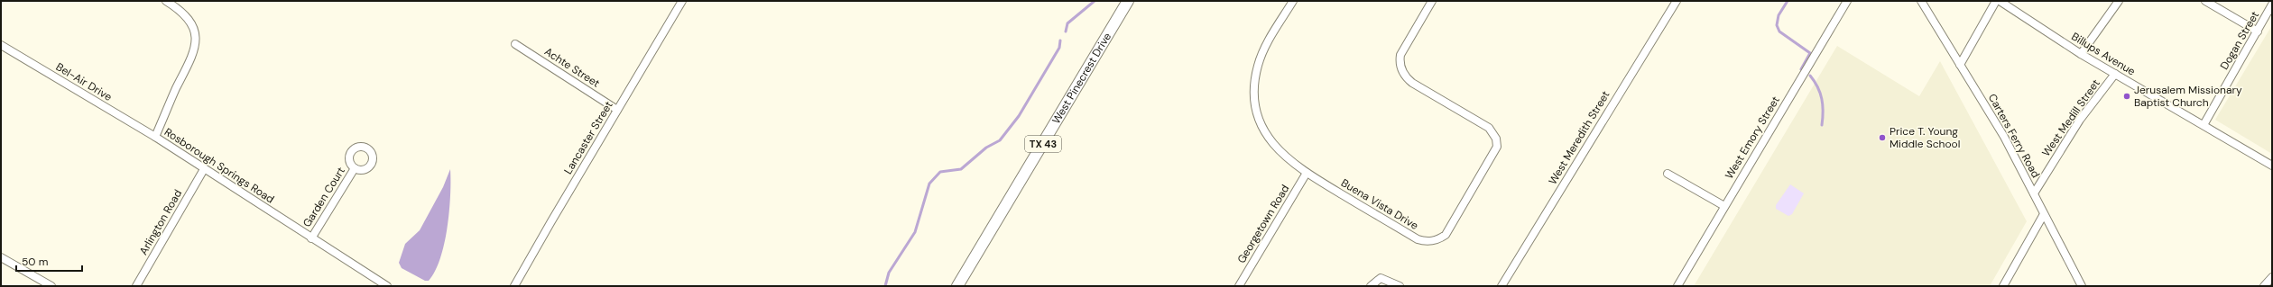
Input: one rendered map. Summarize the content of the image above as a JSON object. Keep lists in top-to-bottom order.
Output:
{
  "streets": {
    "main road": ["West Pinecrest Drive", "TX 43"],
    "street": [
      "Dogan Street",
      "Billups Avenue",
      "Achte Street",
      "Bel-Air Drive",
      "West Medill Street",
      "Carters Ferry Road",
      "Lancaster Street",
      "West Meredith Street",
      "West Emory Street",
      "Rosborough Springs Road",
      "Garden Court",
      "Buena Vista Drive",
      "Arlington Road",
      "Georgetown Road"
    ]
  },
  "crossings": [
    ["Dogan Street", "Billups Avenue"],
    ["Billups Avenue", "West Medill Street"],
    ["Achte Street", "Lancaster Street"],
    ["Bel-Air Drive", "Rosborough Springs Road"],
    ["West Medill Street", "Carters Ferry Road"],
    ["Rosborough Springs Road", "Garden Court"],
    ["Rosborough Springs Road", "Arlington Road"],
    ["Buena Vista Drive", "Georgetown Road"]
  ],
  "places": ["Jerusalem Missionary Baptist Church", "Price T. Young Middle School"],
  "scale_bar": "50 m"
}
